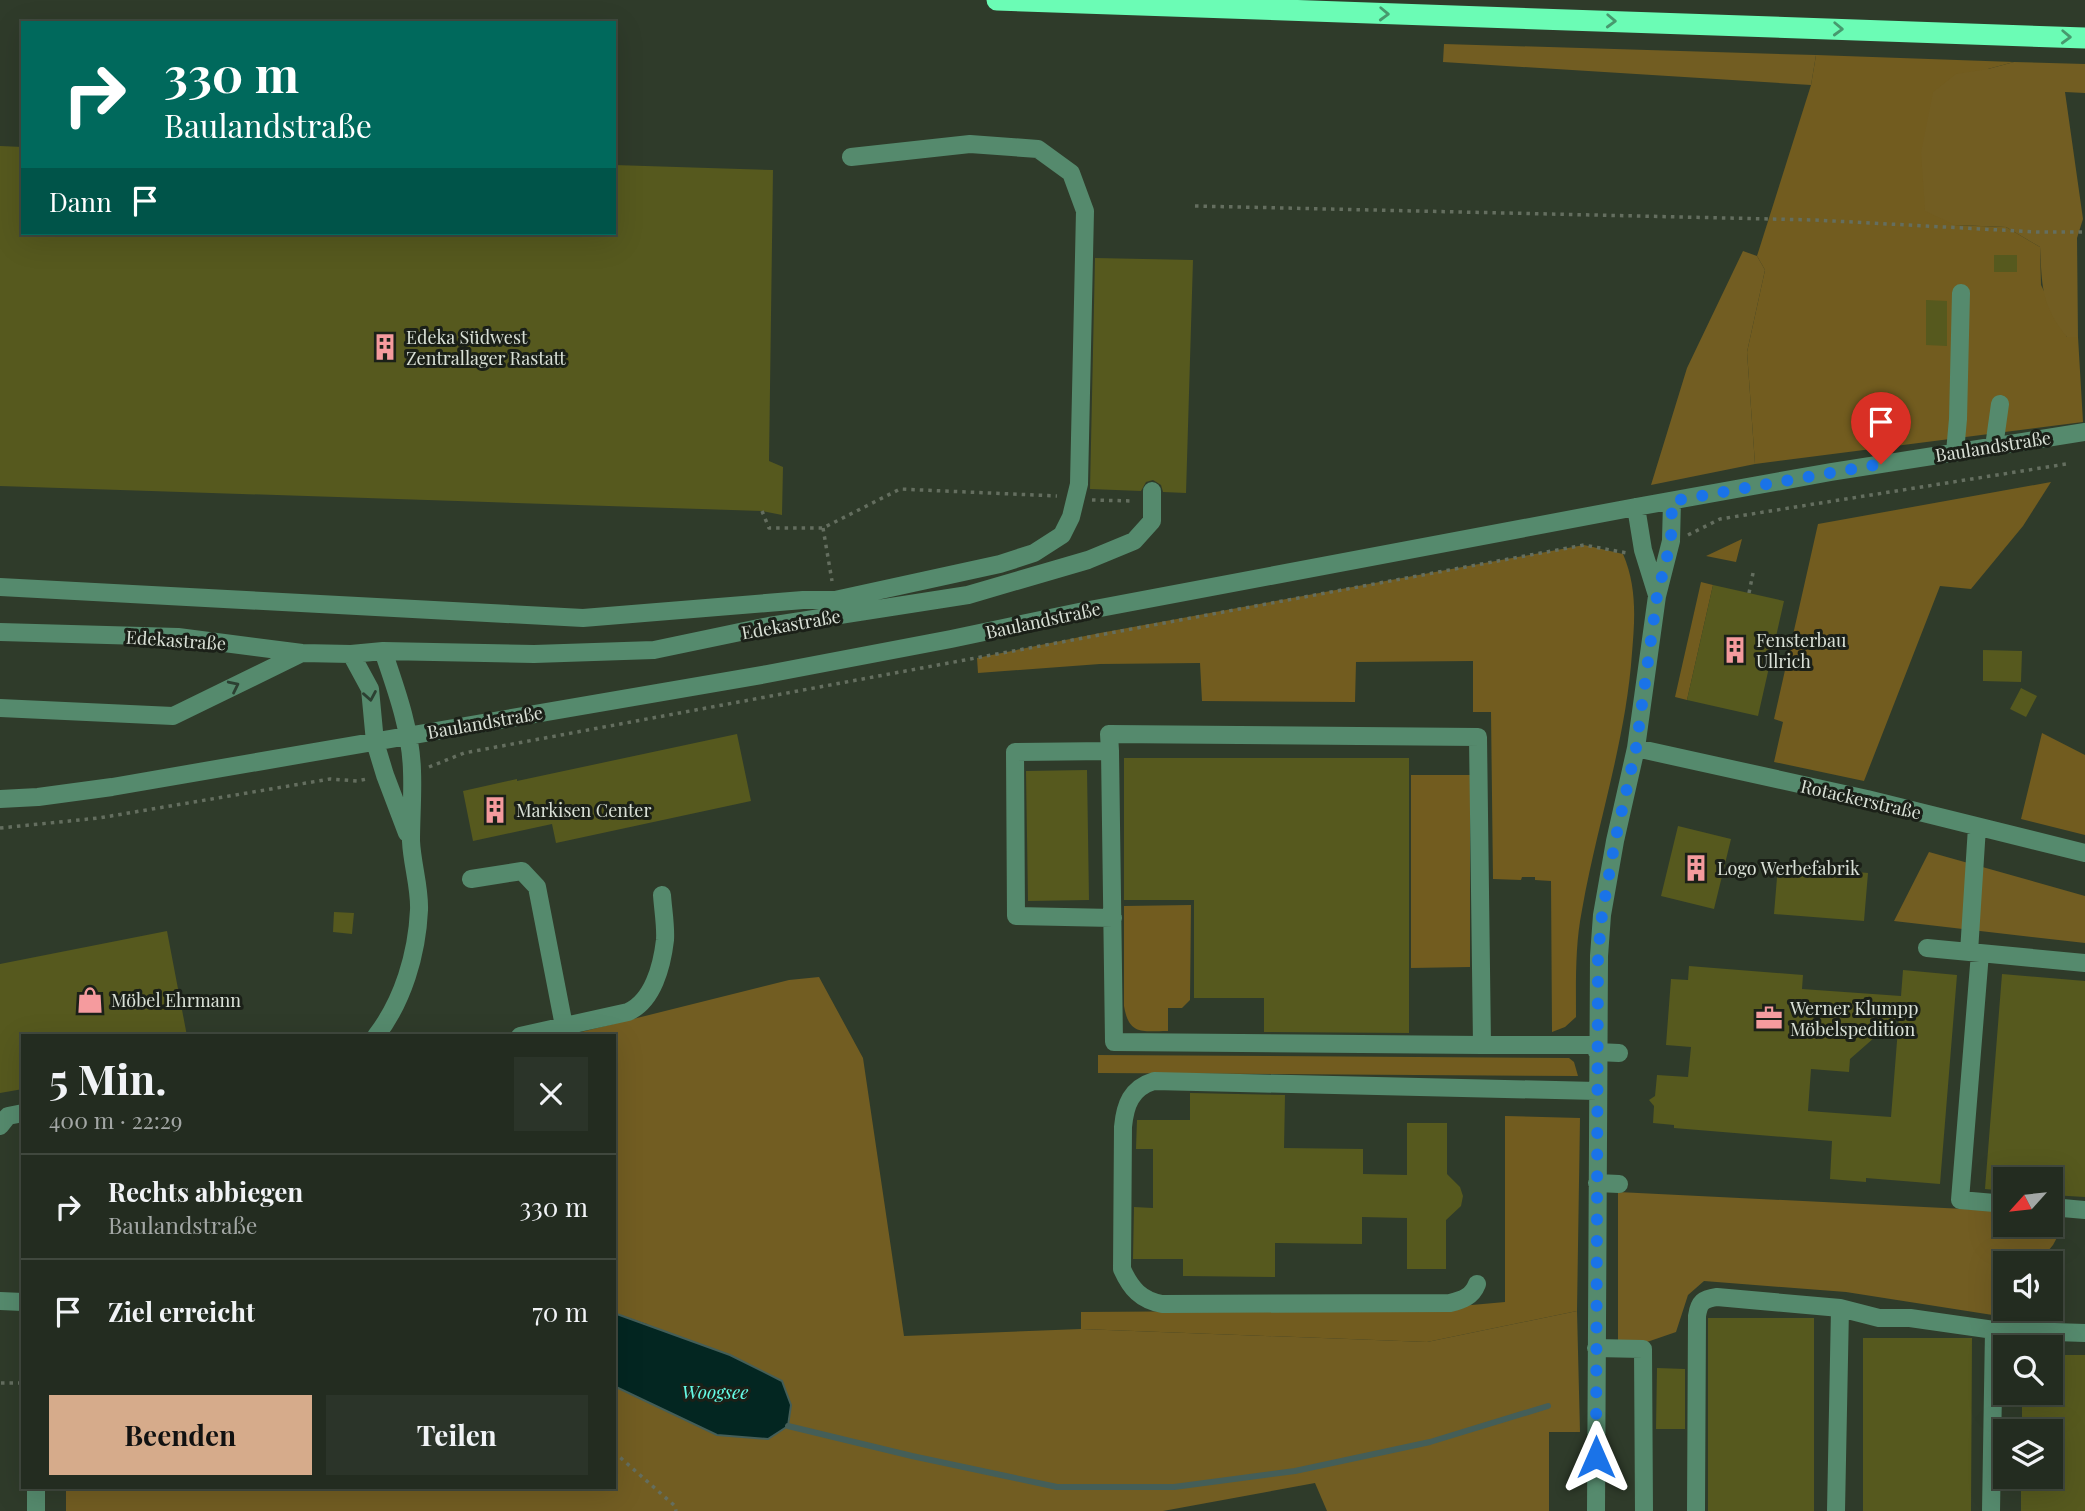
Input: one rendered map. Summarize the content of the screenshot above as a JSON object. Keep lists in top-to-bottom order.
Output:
{
  "streets": {
    "street": ["Baulandstraße", "Edekastraße", "Rotackerstraße"]
  },
  "water": ["Woogsee"],
  "places": {
    "building": [
      "Edeka Südwest Zentrallager Rastatt",
      "Fensterbau Ullrich",
      "Markisen Center",
      "Logo Werbefabrik"
    ],
    "shop": ["Möbel Ehrmann"],
    "office": ["Werner Klumpp Möbelspedition"]
  },
  "north": "bottom left",
  "page": {
    "turn": ["330 m", "Baulandstraße"],
    "then": "Dann",
    "heading": ["5 Min.", "400 m · 22:29"],
    "list": [
      {
        "name": "Rechts abbiegen",
        "note": "Baulandstraße",
        "value": "330 m"
      },
      {
        "name": "Ziel erreicht",
        "value": "70 m"
      }
    ],
    "buttons": ["Beenden", "Teilen"]
  }
}
